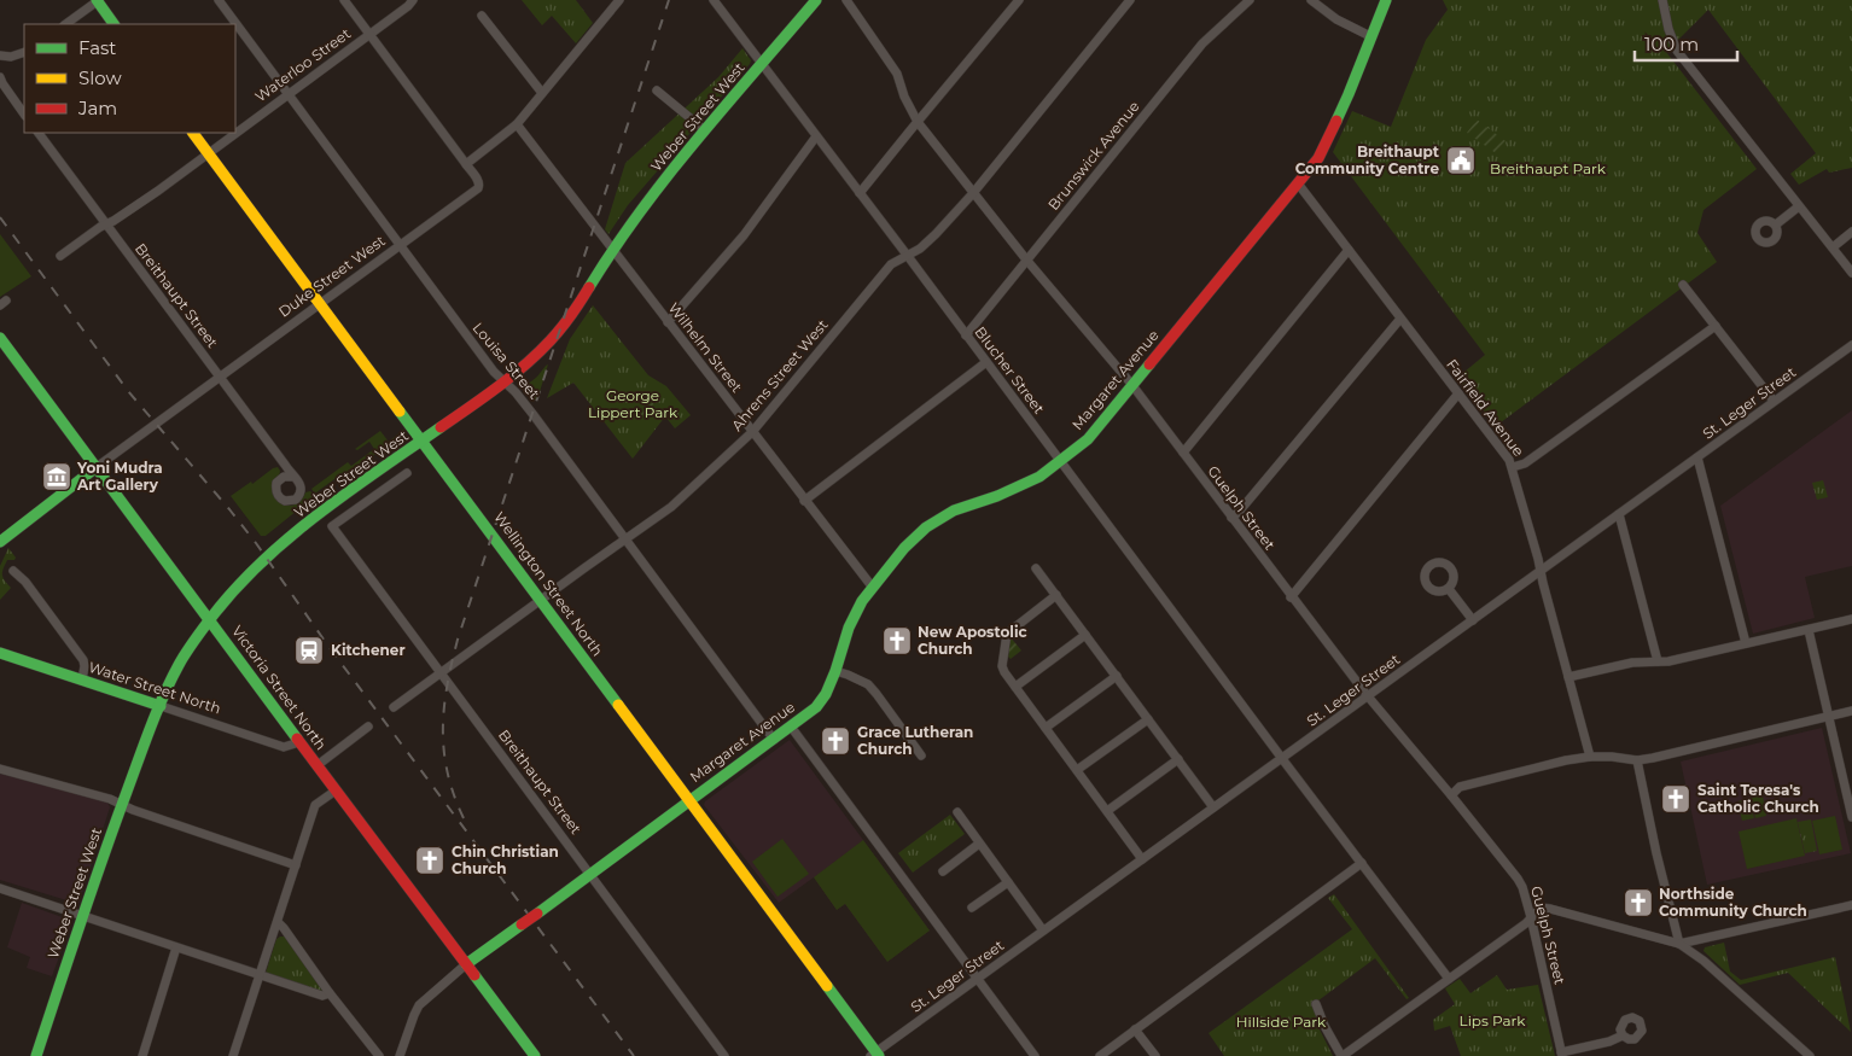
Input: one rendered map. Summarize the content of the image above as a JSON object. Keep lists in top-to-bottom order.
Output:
{
  "streets": {
    "street": [
      "Waterloo Street",
      "Weber Street West",
      "Brunswick Avenue",
      "Duke Street West",
      "Breithaupt Street",
      "Wilhelm Street",
      "Louisa Street",
      "Blucher Street",
      "Ahrens Street West",
      "Margaret Avenue",
      "St. Leger Street",
      "Fairfield Avenue",
      "Guelph Street",
      "Wellington Street North",
      "Water Street North",
      "Victoria Street North"
    ]
  },
  "crossings": [
    ["Waterloo Street", "Breithaupt Street"],
    ["Waterloo Street", "Louisa Street"],
    ["Waterloo Street", "Wellington Street North"],
    ["Weber Street West", "Breithaupt Street"],
    ["Weber Street West", "Wilhelm Street"],
    ["Weber Street West", "Louisa Street"],
    ["Weber Street West", "Blucher Street"],
    ["Weber Street West", "Wellington Street North"],
    ["Weber Street West", "Water Street North"],
    ["Weber Street West", "Victoria Street North"],
    ["Brunswick Avenue", "Blucher Street"],
    ["Brunswick Avenue", "Guelph Street"],
    ["Duke Street West", "Breithaupt Street"],
    ["Duke Street West", "Louisa Street"],
    ["Duke Street West", "Wellington Street North"],
    ["Duke Street West", "Victoria Street North"],
    ["Breithaupt Street", "Ahrens Street West"],
    ["Breithaupt Street", "Margaret Avenue"],
    ["Wilhelm Street", "Ahrens Street West"],
    ["Wilhelm Street", "Margaret Avenue"],
    ["Louisa Street", "Ahrens Street West"],
    ["Louisa Street", "Margaret Avenue"],
    ["Blucher Street", "Ahrens Street West"],
    ["Blucher Street", "Margaret Avenue"],
    ["Blucher Street", "St. Leger Street"],
    ["Ahrens Street West", "Guelph Street"],
    ["Ahrens Street West", "Wellington Street North"],
    ["Margaret Avenue", "Fairfield Avenue"],
    ["Margaret Avenue", "Guelph Street"],
    ["Margaret Avenue", "Wellington Street North"],
    ["Margaret Avenue", "Victoria Street North"],
    ["St. Leger Street", "Fairfield Avenue"],
    ["St. Leger Street", "Guelph Street"],
    ["St. Leger Street", "Wellington Street North"],
    ["Water Street North", "Victoria Street North"]
  ],
  "parks": [
    "Breithaupt Park",
    "George Lippert Park",
    "Lips Park",
    "Hillside Park"
  ],
  "places": {
    "public building": ["Breithaupt Community Centre"],
    "museum": ["Yoni Mudra Art Gallery"],
    "church": [
      "New Apostolic Church",
      "Grace Lutheran Church",
      "Saint Teresa's Catholic Church",
      "Chin Christian Church",
      "Northside Community Church"
    ],
    "station": ["Kitchener"]
  },
  "legend": ["Fast", "Slow", "Jam"],
  "scale_bar": "100 m"
}
